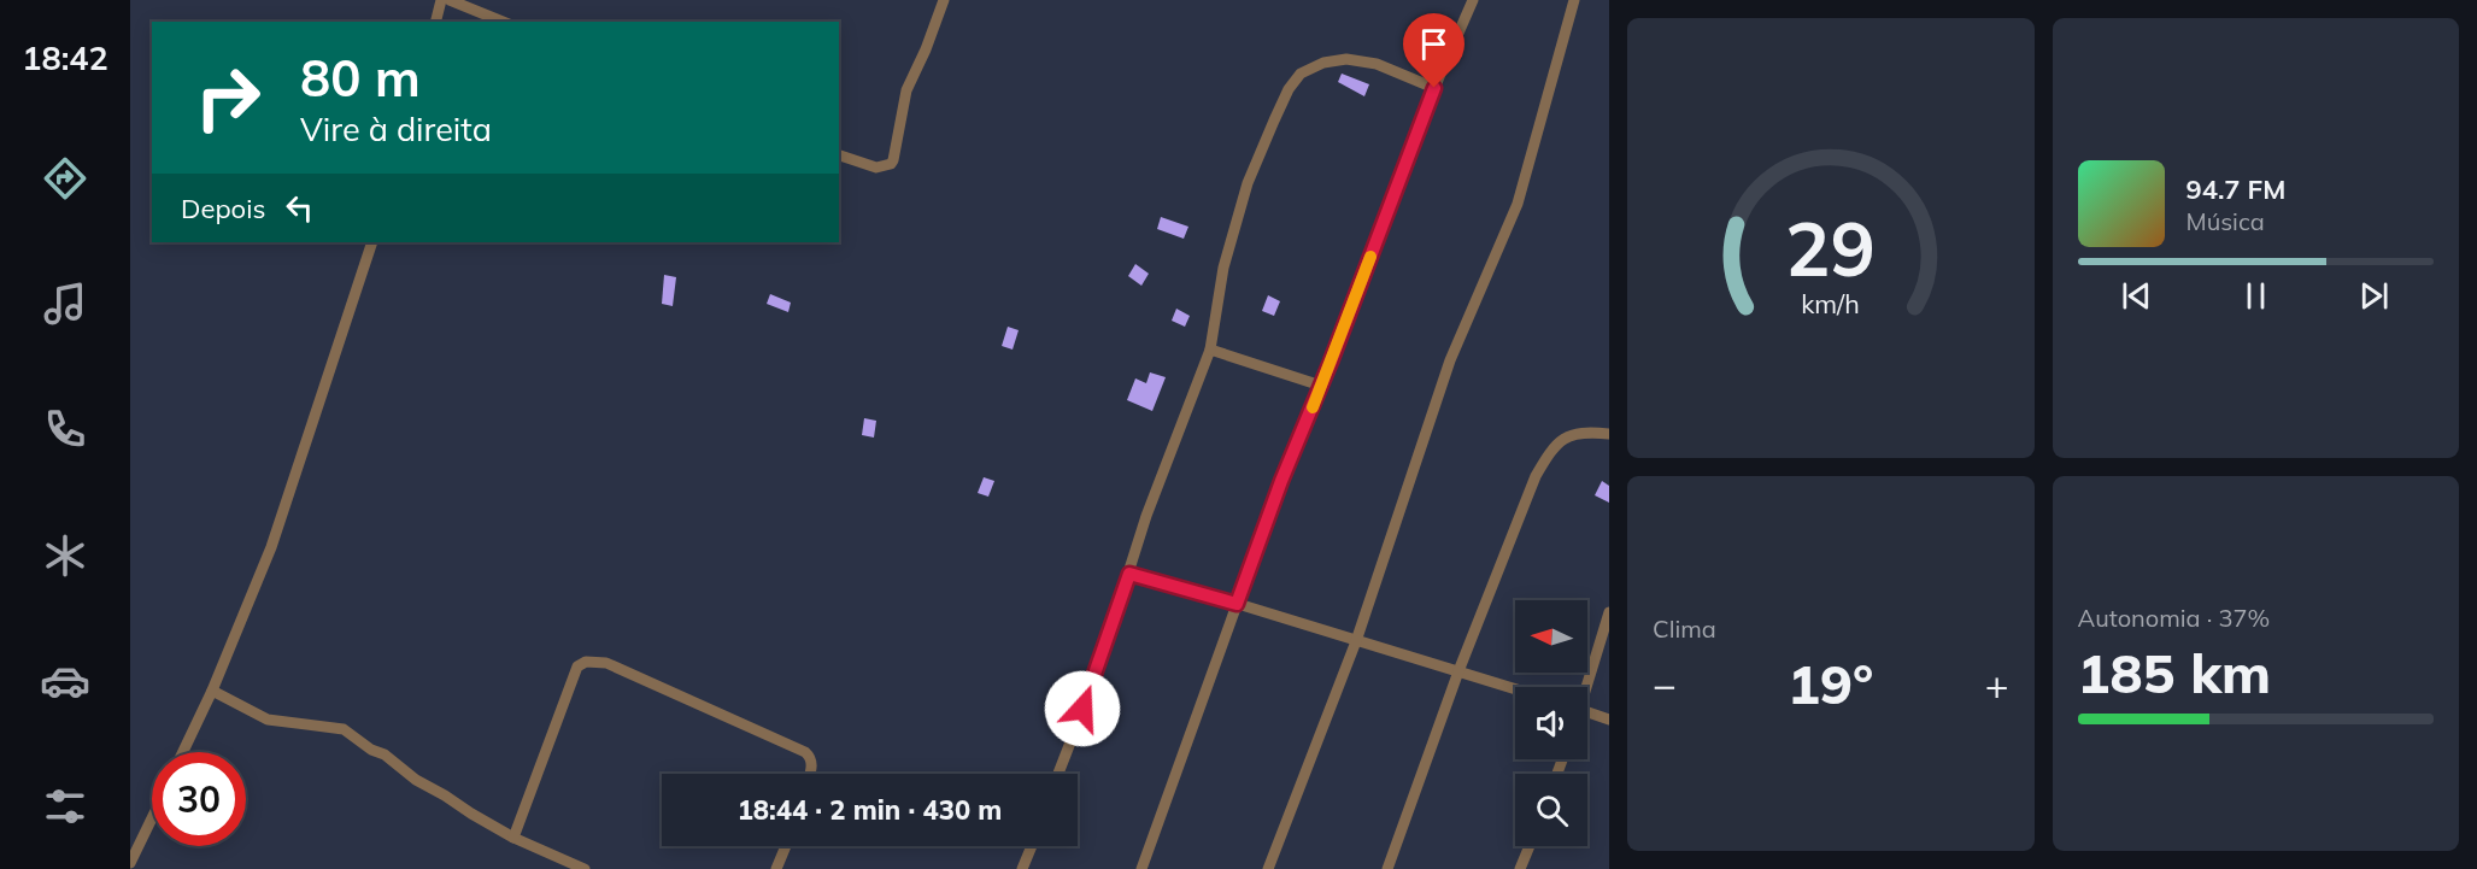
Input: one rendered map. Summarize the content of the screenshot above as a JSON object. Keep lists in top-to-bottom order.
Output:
{
  "north": "left",
  "page": {
    "tabs": "18:42",
    "turn": ["80 m", "Vire à direita"],
    "song": ["94.7 FM", "Música"],
    "then": "Depois",
    "tile": [
      "Clima",
      ["Autonomia · 37%", "185 km"]
    ],
    "heat": ["−", "19°", "+"],
    "limit": "30",
    "trip": "18:44 · 2 min · 430 m",
    "gauge": ["29", "km/h"]
  }
}
